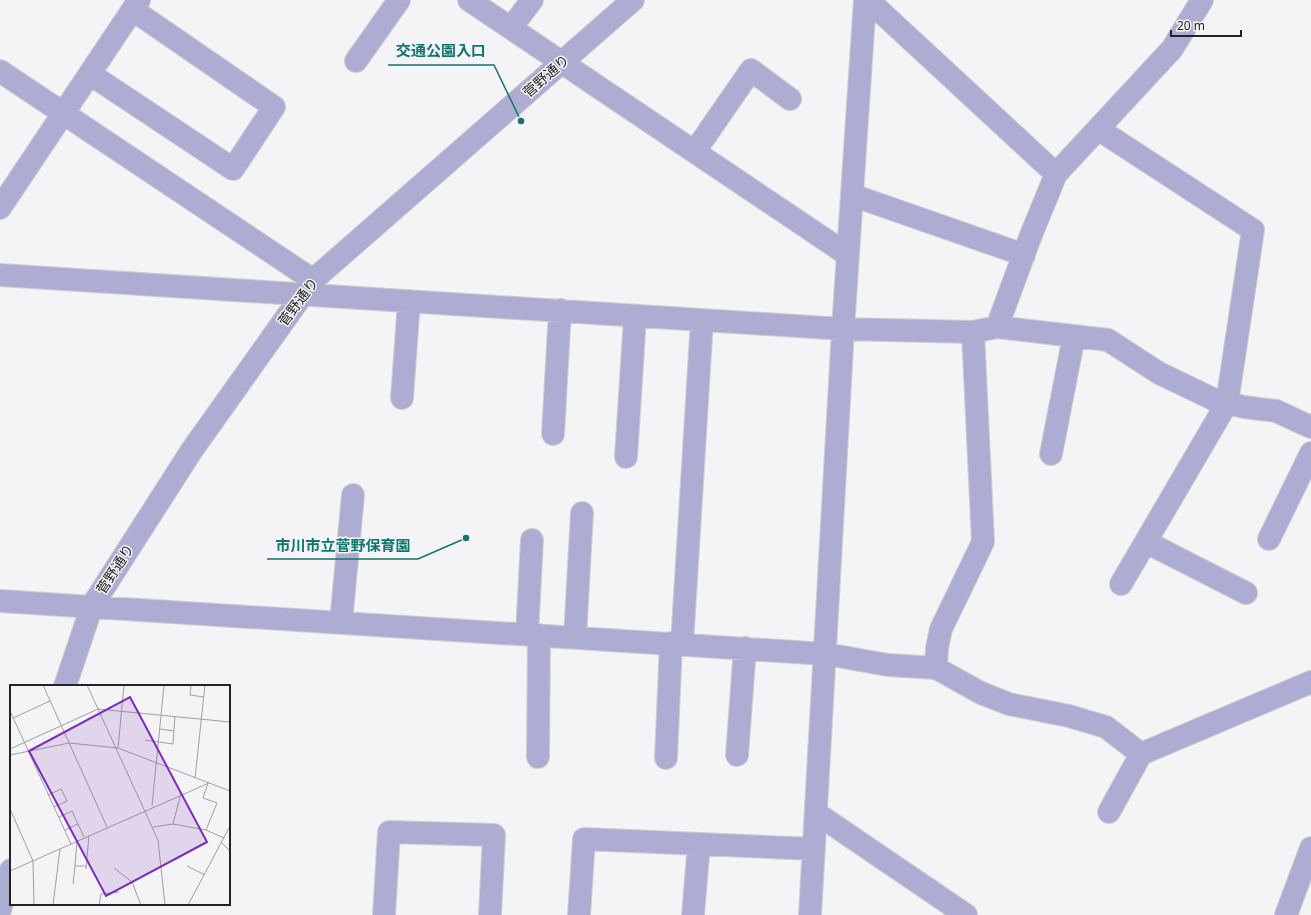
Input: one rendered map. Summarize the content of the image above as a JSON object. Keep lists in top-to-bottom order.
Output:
{
  "streets": {
    "street": ["菅野通り"]
  },
  "places": ["交通公園入口", "市川市立菅野保育園"],
  "scale_bar": "20 m"
}
